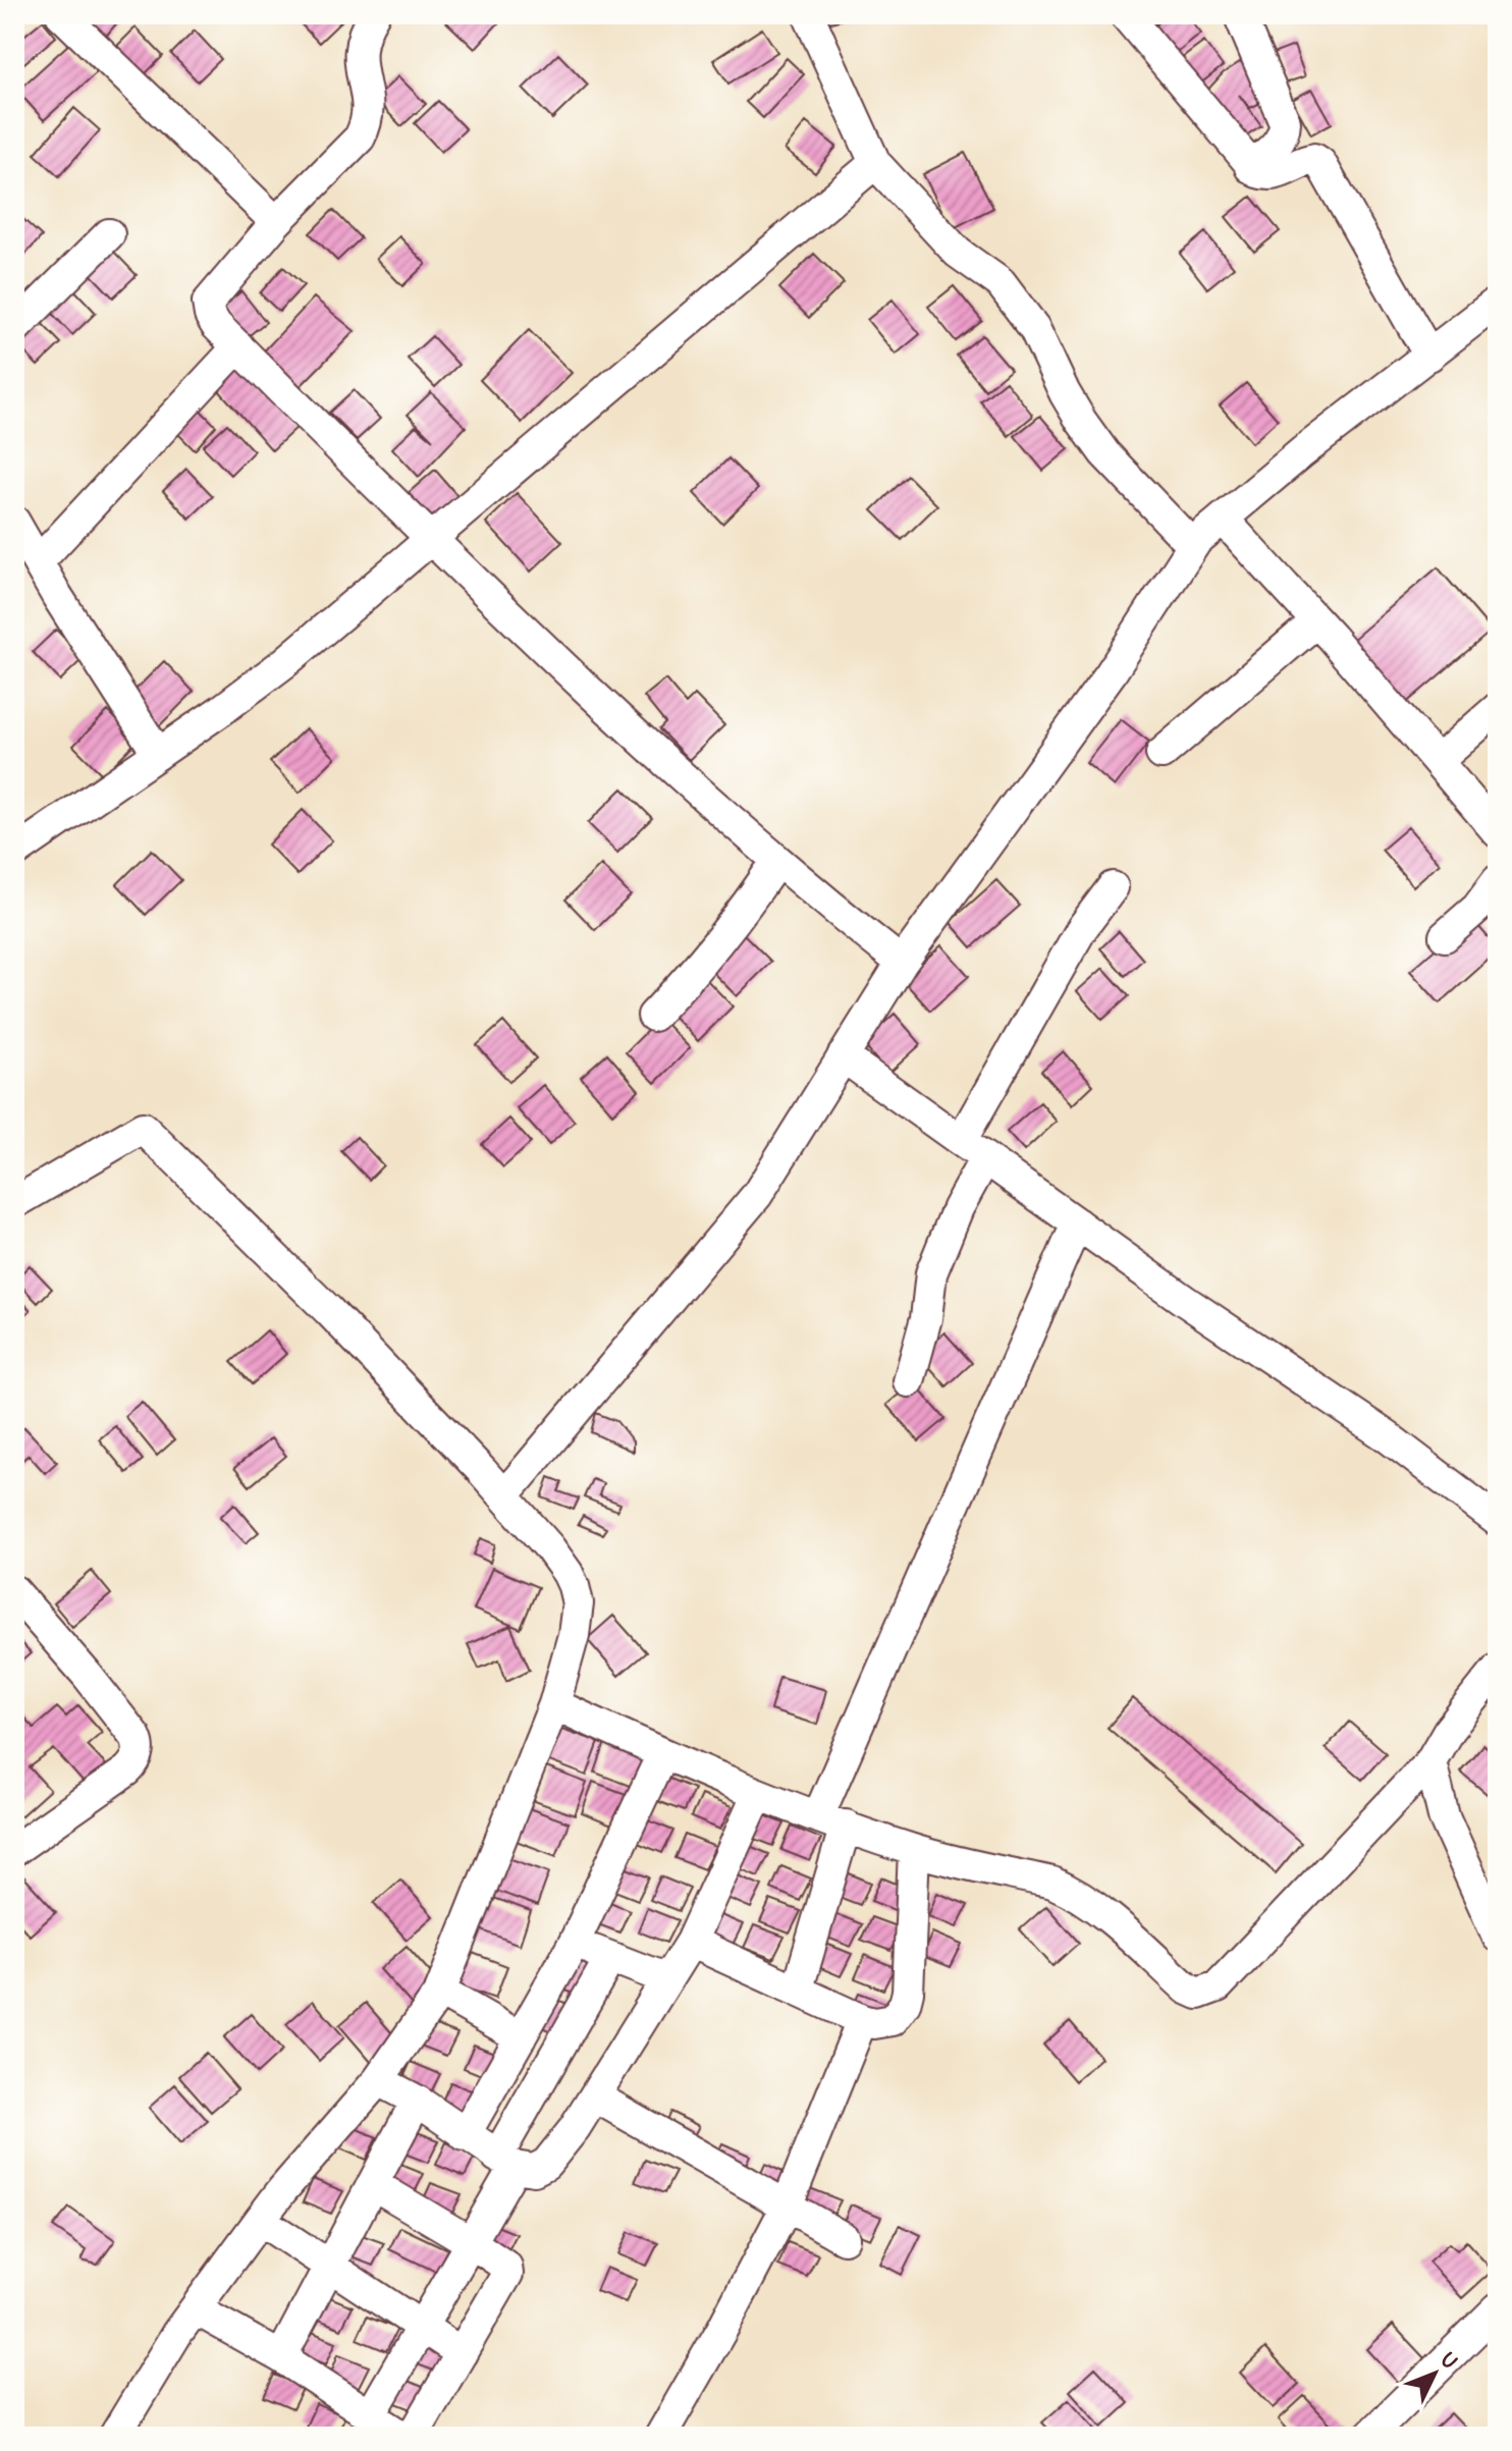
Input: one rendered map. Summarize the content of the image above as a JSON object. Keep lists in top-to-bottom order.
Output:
{
  "north": "top right"
}
